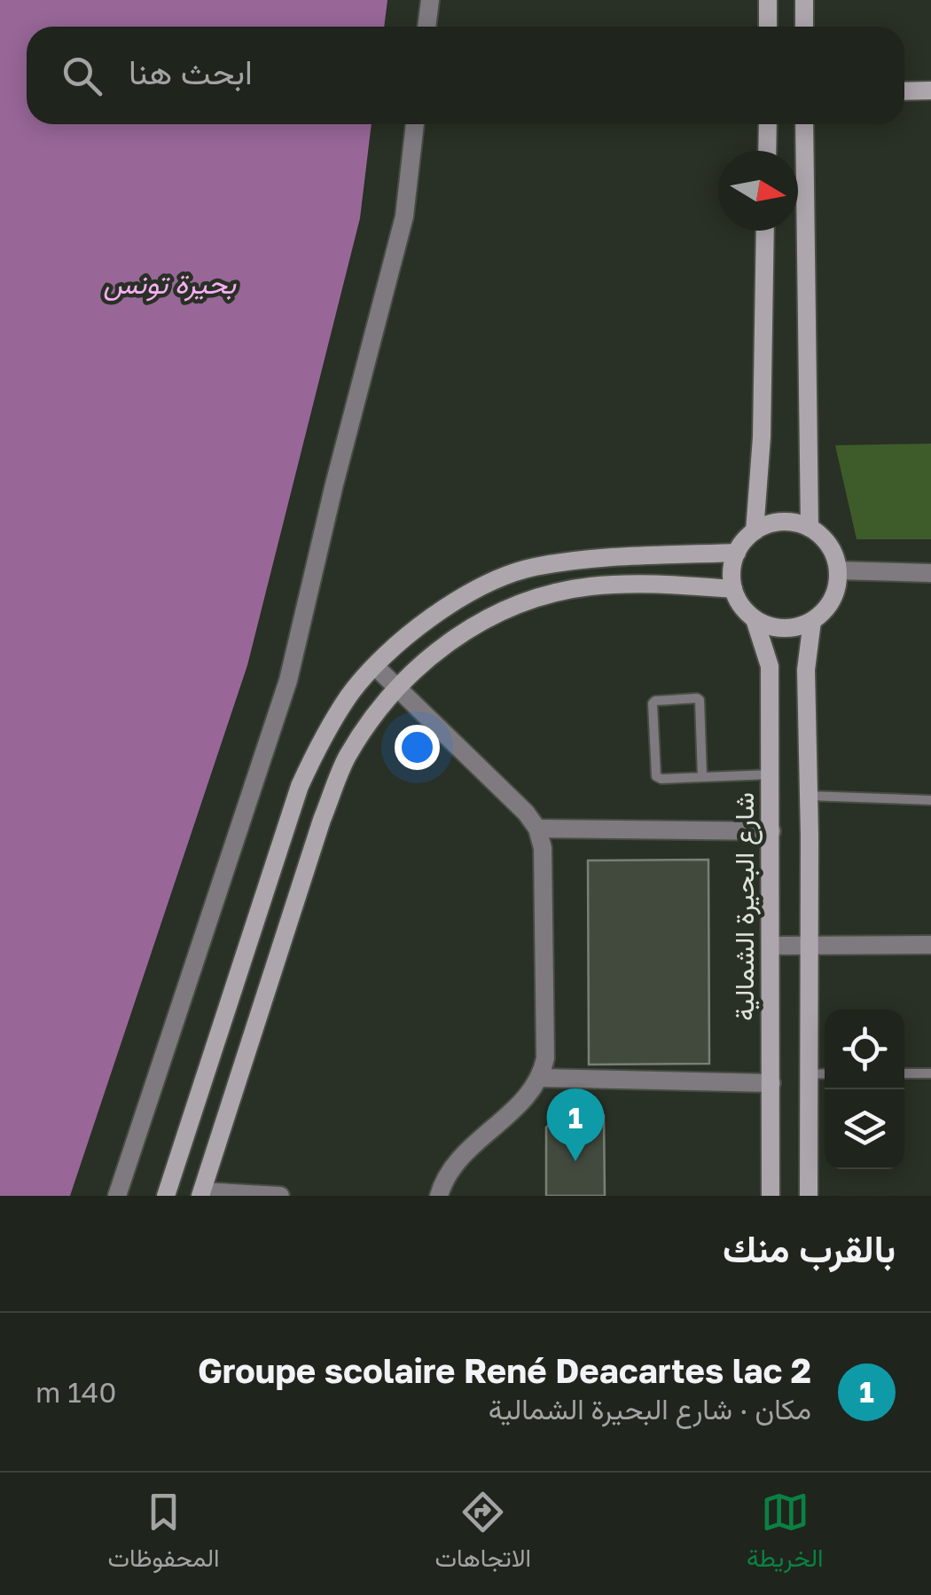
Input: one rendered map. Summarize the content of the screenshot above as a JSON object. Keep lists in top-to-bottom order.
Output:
{
  "streets": {
    "main road": ["شارع البحيرة الشمالية"]
  },
  "water": ["بحيرة تونس"],
  "north": "right",
  "page": {
    "search": "ابحث هنا",
    "pins": "1",
    "heading": "بالقرب منك",
    "list": [
      {
        "mark": "1",
        "name": "Groupe scolaire René Deacartes lac 2",
        "note": "مكان · شارع البحيرة الشمالية",
        "value": "140 m"
      }
    ],
    "nav": ["الخريطة", "الاتجاهات", "المحفوظات"]
  }
}
